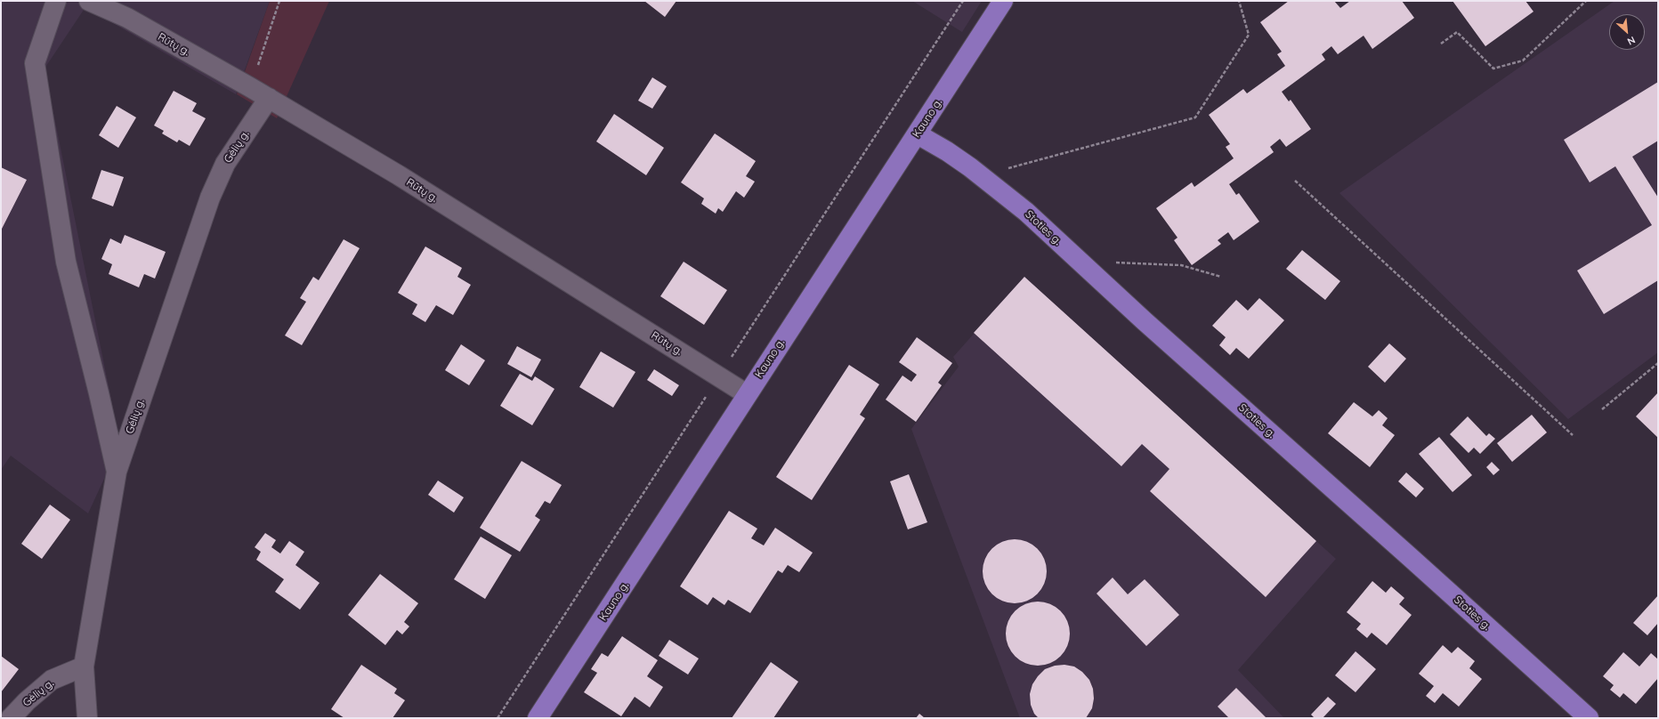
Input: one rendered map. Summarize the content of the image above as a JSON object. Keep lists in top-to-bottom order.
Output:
{
  "streets": {
    "main road": ["Kauno g.", "Stoties g."],
    "street": ["Rūtų g.", "Gėlių g."]
  },
  "crossings": [
    ["Rūtų g.", "Kauno g."],
    ["Rūtų g.", "Gėlių g."],
    ["Kauno g.", "Stoties g."]
  ],
  "north": "bottom right"
}
